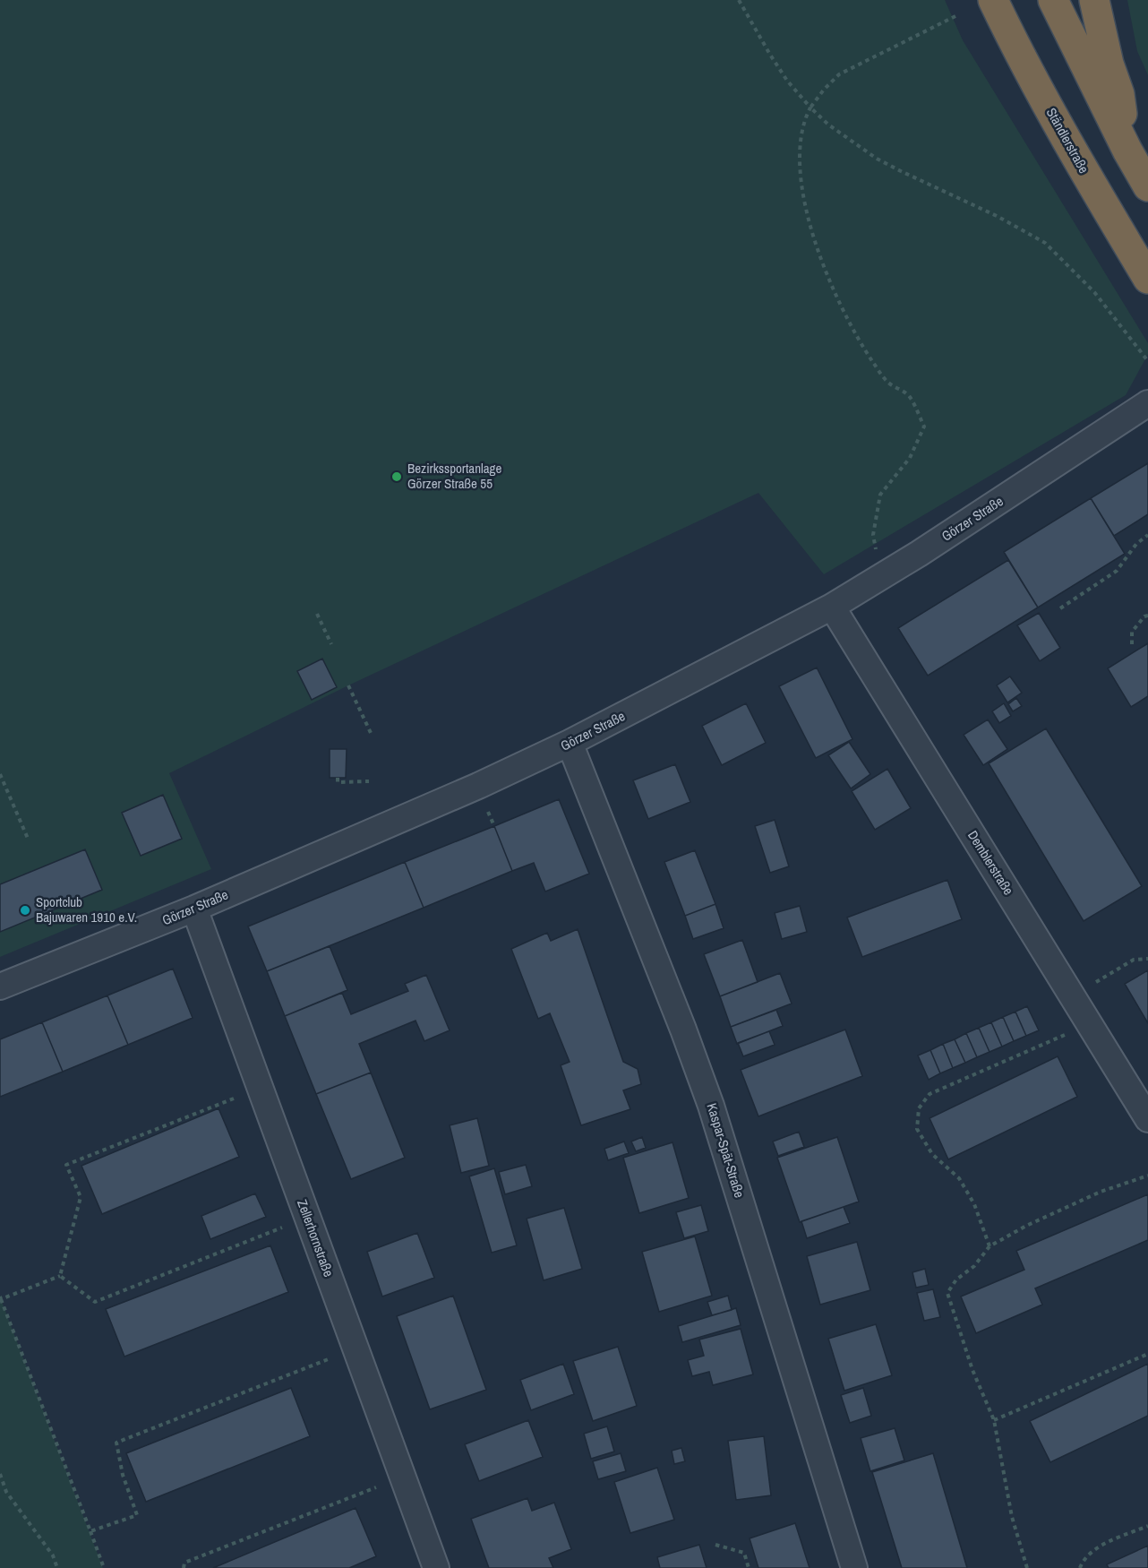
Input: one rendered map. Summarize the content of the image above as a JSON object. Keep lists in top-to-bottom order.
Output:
{
  "streets": {
    "highway": ["Ständlerstraße"],
    "street": [
      "Görzer Straße",
      "Demblerstraße",
      "Kaspar-Spät-Straße",
      "Zellerhornstraße"
    ]
  },
  "crossings": [
    ["Görzer Straße", "Demblerstraße"],
    ["Görzer Straße", "Kaspar-Spät-Straße"],
    ["Görzer Straße", "Zellerhornstraße"]
  ],
  "places": ["Bezirkssportanlage Görzer Straße 55", "Sportclub Bajuwaren 1910 e.V."]
}
